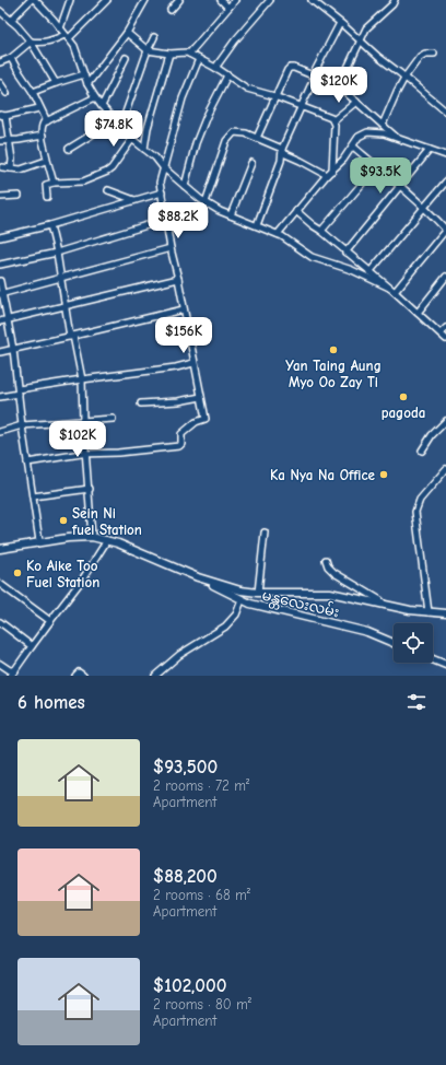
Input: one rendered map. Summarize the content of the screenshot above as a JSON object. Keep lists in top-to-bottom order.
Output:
{
  "streets": {
    "main road": ["မန္တလေးလမ်း"]
  },
  "places": [
    "Yan Taing Aung Myo Oo Zay Ti",
    "pagoda",
    "Ka Nya Na Office",
    "Sein Ni fuel Station",
    "Ko Aike Too Fuel Station"
  ],
  "page": {
    "price": [
      "$120K",
      "$74.8K",
      "$93.5K",
      "$88.2K",
      "$156K",
      "$102K"
    ],
    "heading": "6 homes",
    "list": [
      {
        "name": "$93,500",
        "note": "2 rooms · 72 m² · Apartment"
      },
      {
        "name": "$88,200",
        "note": "2 rooms · 68 m² · Apartment"
      },
      {
        "name": "$102,000",
        "note": "2 rooms · 80 m² · Apartment"
      }
    ]
  }
}
